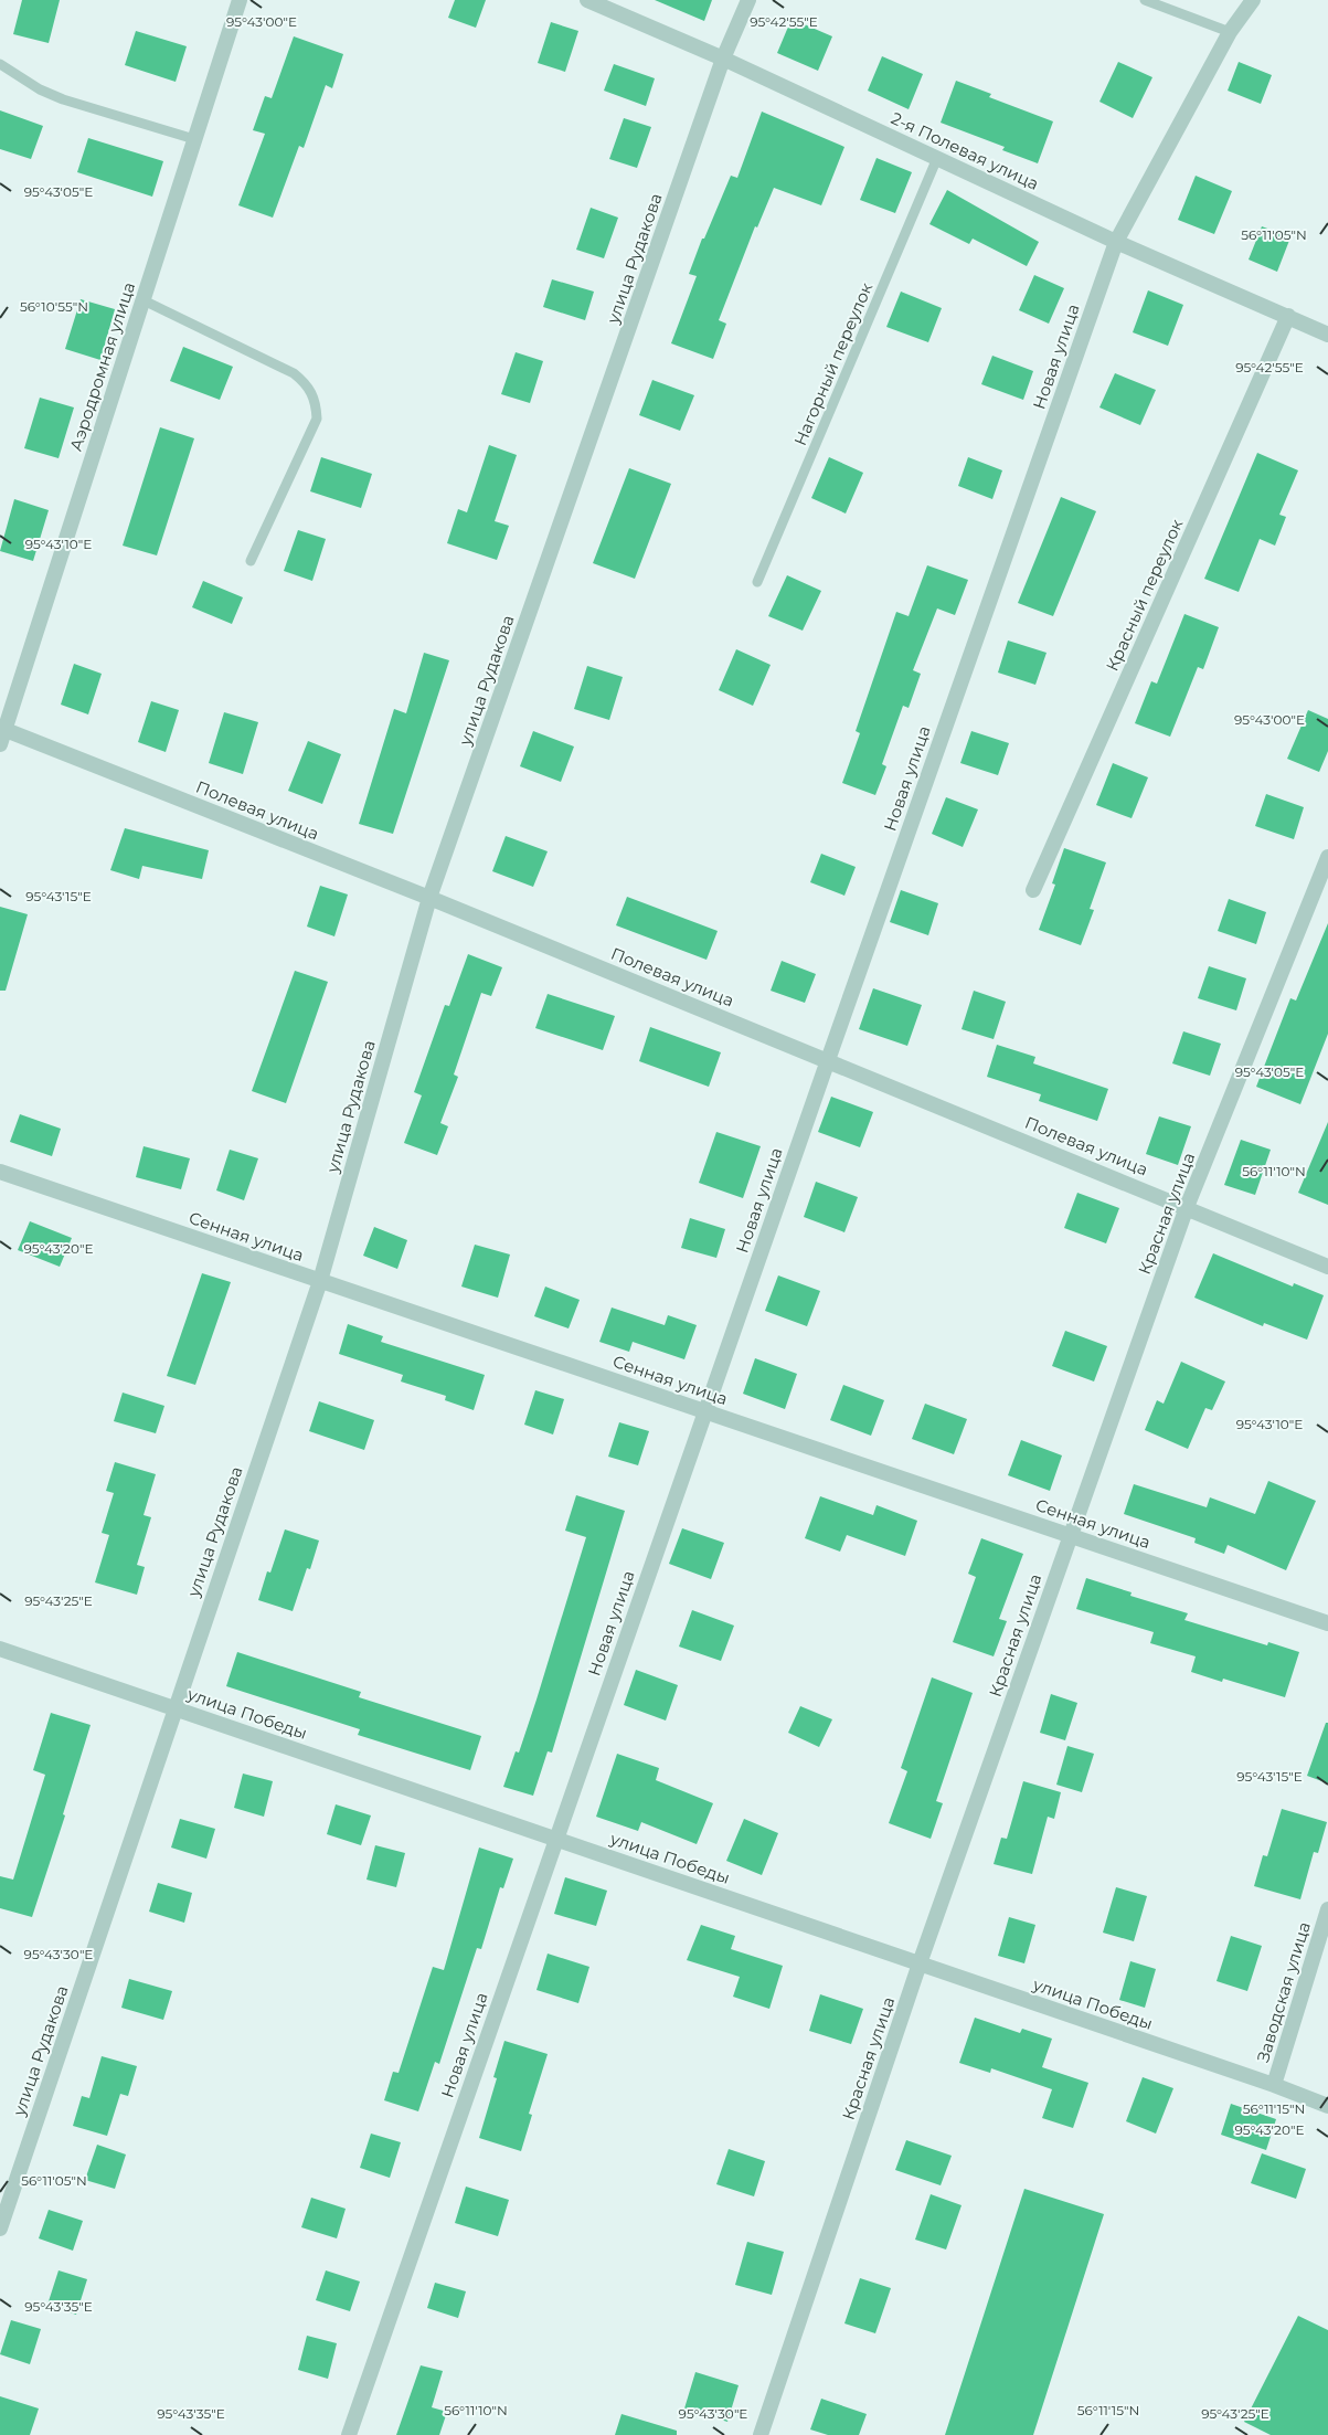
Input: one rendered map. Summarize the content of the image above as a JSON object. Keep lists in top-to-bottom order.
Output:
{
  "streets": {
    "street": [
      "2-я Полевая улица",
      "улица Рудакова",
      "Новая улица",
      "Аэродромная улица",
      "Красный переулок",
      "Полевая улица",
      "Красная улица",
      "Сенная улица",
      "улица Победы",
      "Заводская улица"
    ],
    "lane": ["Нагорный переулок"]
  },
  "crossings": [
    ["2-я Полевая улица", "улица Рудакова"],
    ["2-я Полевая улица", "Новая улица"],
    ["2-я Полевая улица", "Нагорный переулок"],
    ["2-я Полевая улица", "Красный переулок"],
    ["улица Рудакова", "Полевая улица"],
    ["улица Рудакова", "Сенная улица"],
    ["улица Рудакова", "улица Победы"],
    ["Новая улица", "Полевая улица"],
    ["Новая улица", "Сенная улица"],
    ["Новая улица", "улица Победы"],
    ["Аэродромная улица", "Полевая улица"],
    ["Полевая улица", "Красная улица"],
    ["Красная улица", "Сенная улица"],
    ["Красная улица", "улица Победы"],
    ["улица Победы", "Заводская улица"]
  ],
  "coordinates": [
    "95°43'00\"E",
    "95°42'55\"E",
    "95°43'05\"E",
    "56°11'05\"N",
    "56°10'55\"N",
    "95°43'10\"E",
    "95°43'15\"E",
    "56°11'10\"N",
    "95°43'20\"E",
    "95°43'25\"E",
    "95°43'30\"E",
    "56°11'15\"N",
    "95°43'35\"E"
  ]
}
